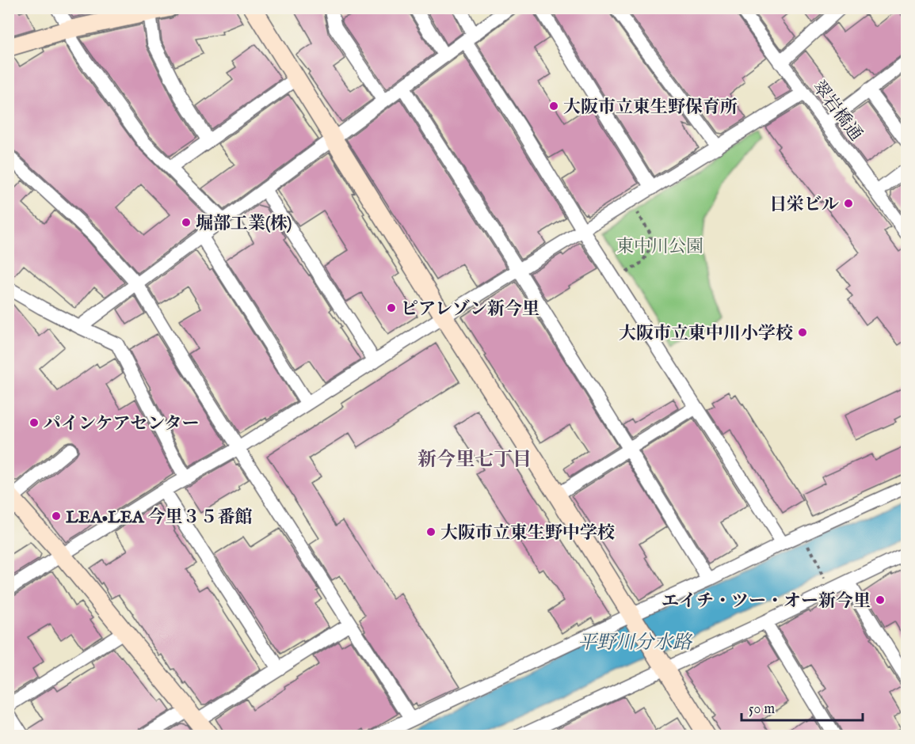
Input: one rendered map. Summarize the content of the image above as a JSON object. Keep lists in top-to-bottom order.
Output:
{
  "streets": {
    "street": ["翠岩橋通"]
  },
  "districts": ["新今里七丁目"],
  "water": ["平野川分水路"],
  "parks": ["東中川公園"],
  "places": [
    "大阪市立東生野保育所",
    "日栄ビル",
    "堀部工業(株)",
    "ピアレゾン新今里",
    "大阪市立東中川小学校",
    "パインケアセンター",
    "LEA•LEA 今里３５番館",
    "大阪市立東生野中学校",
    "エイチ・ツー・オー新今里"
  ],
  "scale_bar": "50 m"
}
